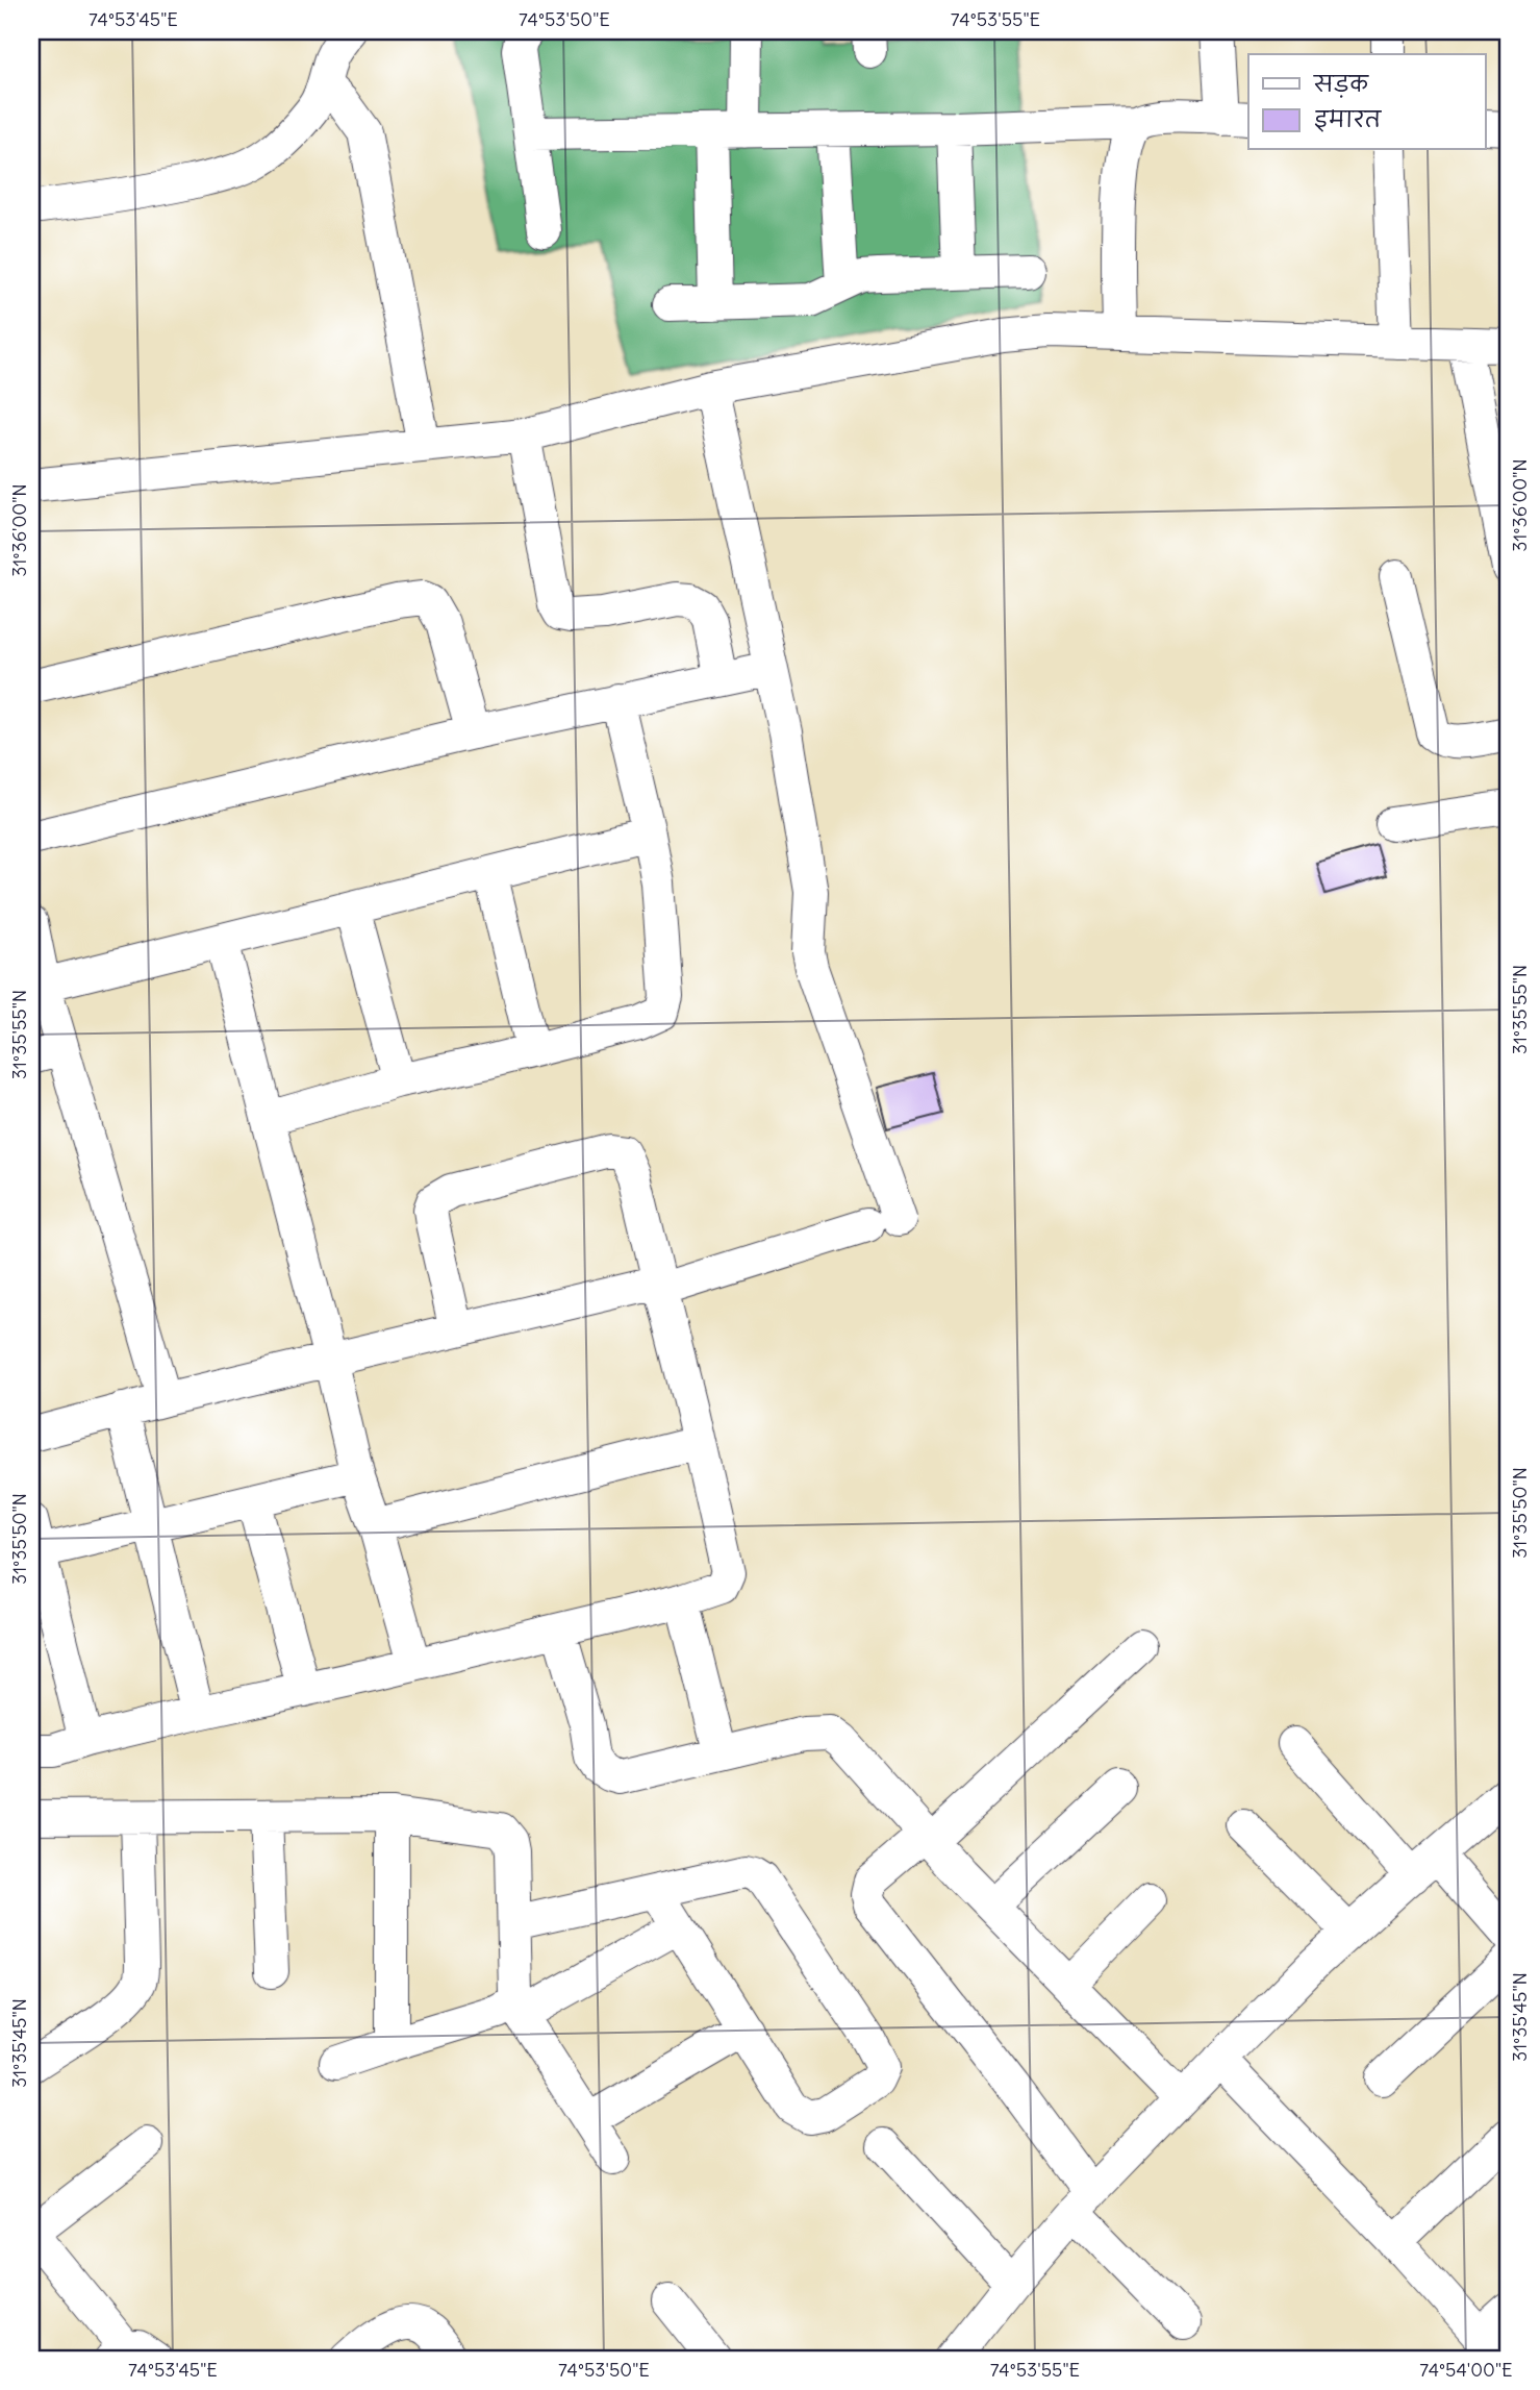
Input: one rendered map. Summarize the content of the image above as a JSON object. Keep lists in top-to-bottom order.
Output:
{
  "legend": ["सड़क", "इमारत"],
  "coordinates": [
    "74°53'45\"E",
    "74°53'50\"E",
    "74°53'55\"E",
    "31°36'00\"N",
    "31°35'55\"N",
    "31°35'50\"N",
    "31°35'45\"N",
    "74°54'00\"E"
  ]
}
